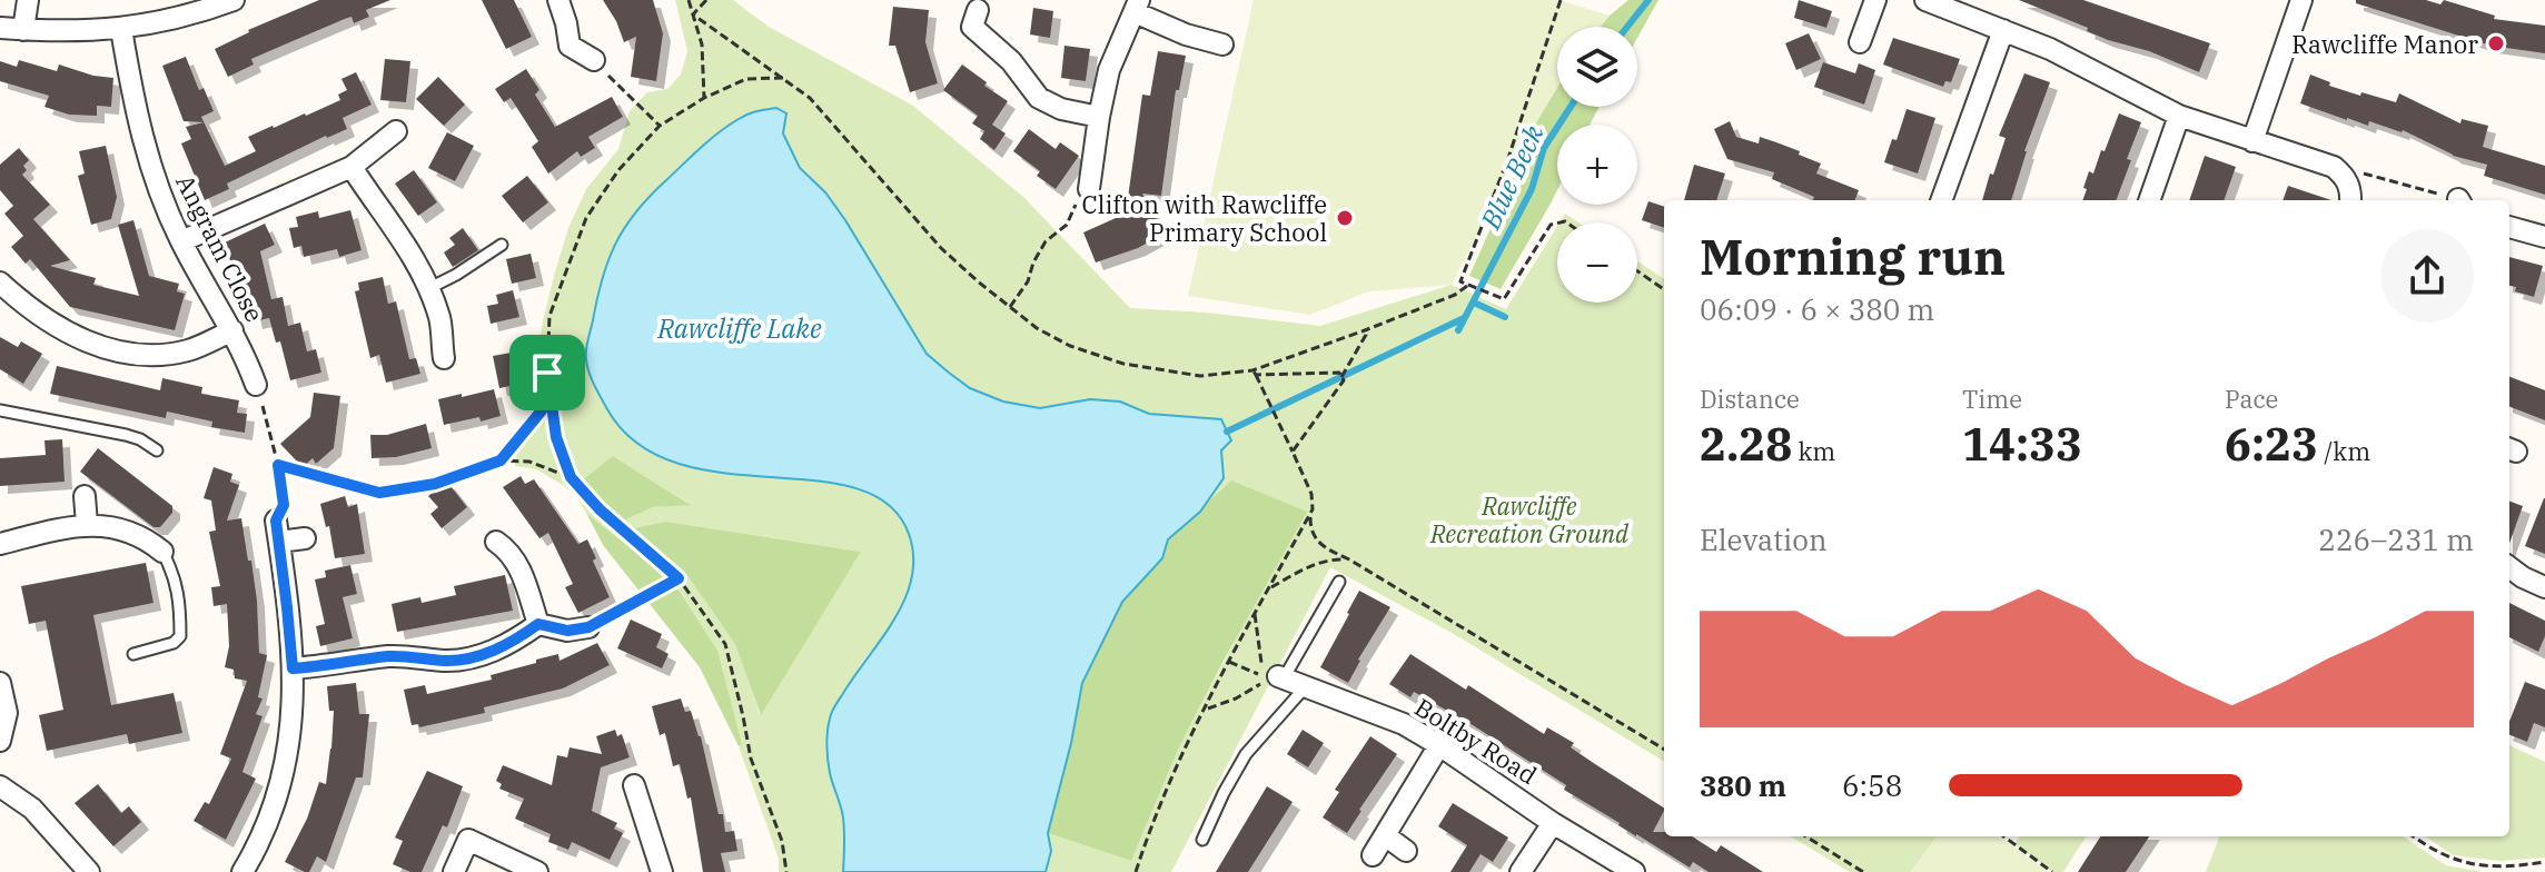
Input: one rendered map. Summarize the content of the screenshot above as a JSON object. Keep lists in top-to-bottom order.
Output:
{
  "streets": {
    "street": ["Angram Close", "Boltby Road"]
  },
  "water": ["Blue Beck", "Rawcliffe Lake"],
  "parks": ["Rawcliffe Recreation Ground"],
  "places": ["Rawcliffe Manor", "Clifton with Rawcliffe Primary School"],
  "page": {
    "map_buttons": ["+", "−"],
    "heading": ["Morning run", "06:09 · 6 × 380 m"],
    "stats": [
      ["Distance", "2.28 km"],
      ["Time", "14:33"],
      ["Pace", "6:23 /km"]
    ],
    "chart": ["Elevation", "226–231 m"],
    "list": [
      {
        "name": "380 m",
        "note": "6:58"
      }
    ]
  }
}
